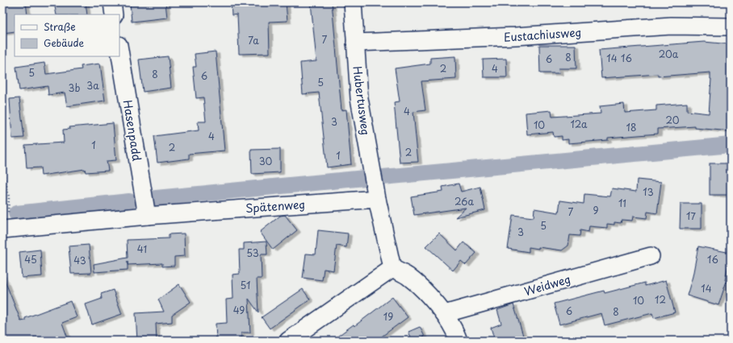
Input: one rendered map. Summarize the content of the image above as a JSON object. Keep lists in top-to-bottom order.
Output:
{
  "streets": {
    "street": [
      "Eustachiusweg",
      "Hubertusweg",
      "Hasenpadd",
      "Spätenweg",
      "Weidweg"
    ]
  },
  "crossings": [
    ["Eustachiusweg", "Hubertusweg"],
    ["Hubertusweg", "Spätenweg"],
    ["Hasenpadd", "Spätenweg"]
  ],
  "house_numbers": [
    "7",
    "7a",
    "20a",
    "8",
    "14",
    "16",
    "6",
    "2",
    "4",
    "5",
    "8",
    "6",
    "5",
    "3a",
    "3b",
    "4",
    "20",
    "3",
    "12a",
    "10",
    "18",
    "4",
    "1",
    "2",
    "2",
    "1",
    "30",
    "13",
    "26a",
    "11",
    "9",
    "7",
    "17",
    "5",
    "3",
    "41",
    "53",
    "45",
    "16",
    "43",
    "51",
    "14",
    "12",
    "10",
    "49",
    "6",
    "8",
    "19"
  ],
  "legend": ["Straße", "Gebäude"]
}
